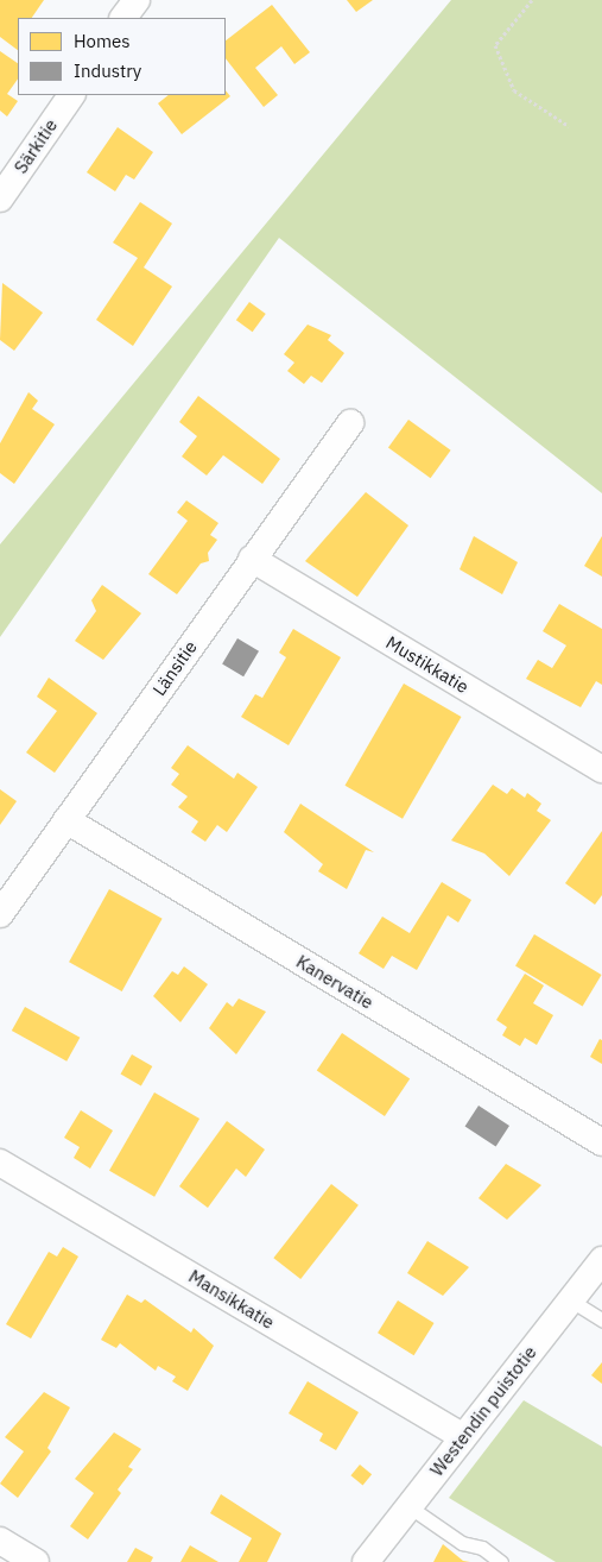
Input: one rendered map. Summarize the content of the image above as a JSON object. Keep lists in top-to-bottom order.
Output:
{
  "streets": {
    "street": [
      "Särkitie",
      "Mustikkatie",
      "Länsitie",
      "Kanervatie",
      "Mansikkatie",
      "Westendin puistotie"
    ]
  },
  "crossings": [
    ["Mustikkatie", "Länsitie"],
    ["Länsitie", "Kanervatie"],
    ["Mansikkatie", "Westendin puistotie"]
  ],
  "legend": ["Homes", "Industry"]
}
